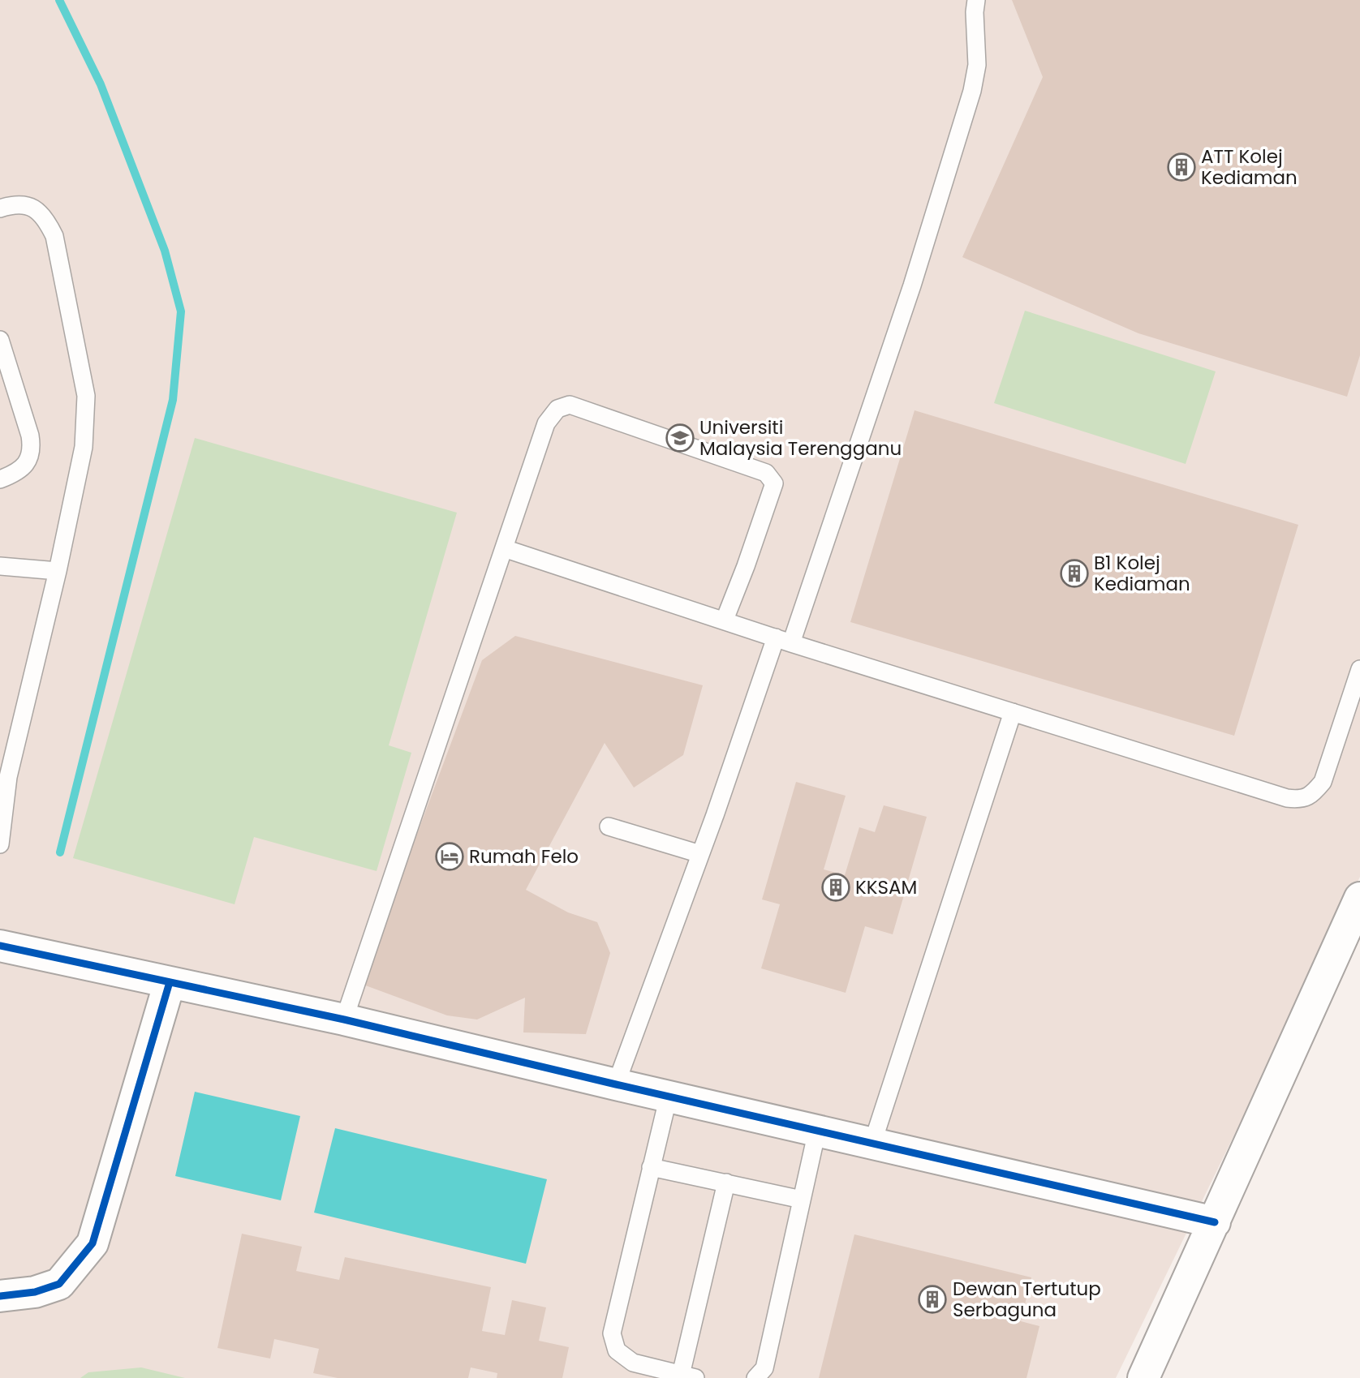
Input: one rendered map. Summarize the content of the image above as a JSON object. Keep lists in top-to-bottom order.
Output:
{
  "places": {
    "building": [
      "ATT Kolej Kediaman",
      "B1 Kolej Kediaman",
      "KKSAM",
      "Dewan Tertutup Serbaguna"
    ],
    "school or university": ["Universiti Malaysia Terengganu"],
    "hotel": ["Rumah Felo"]
  }
}
